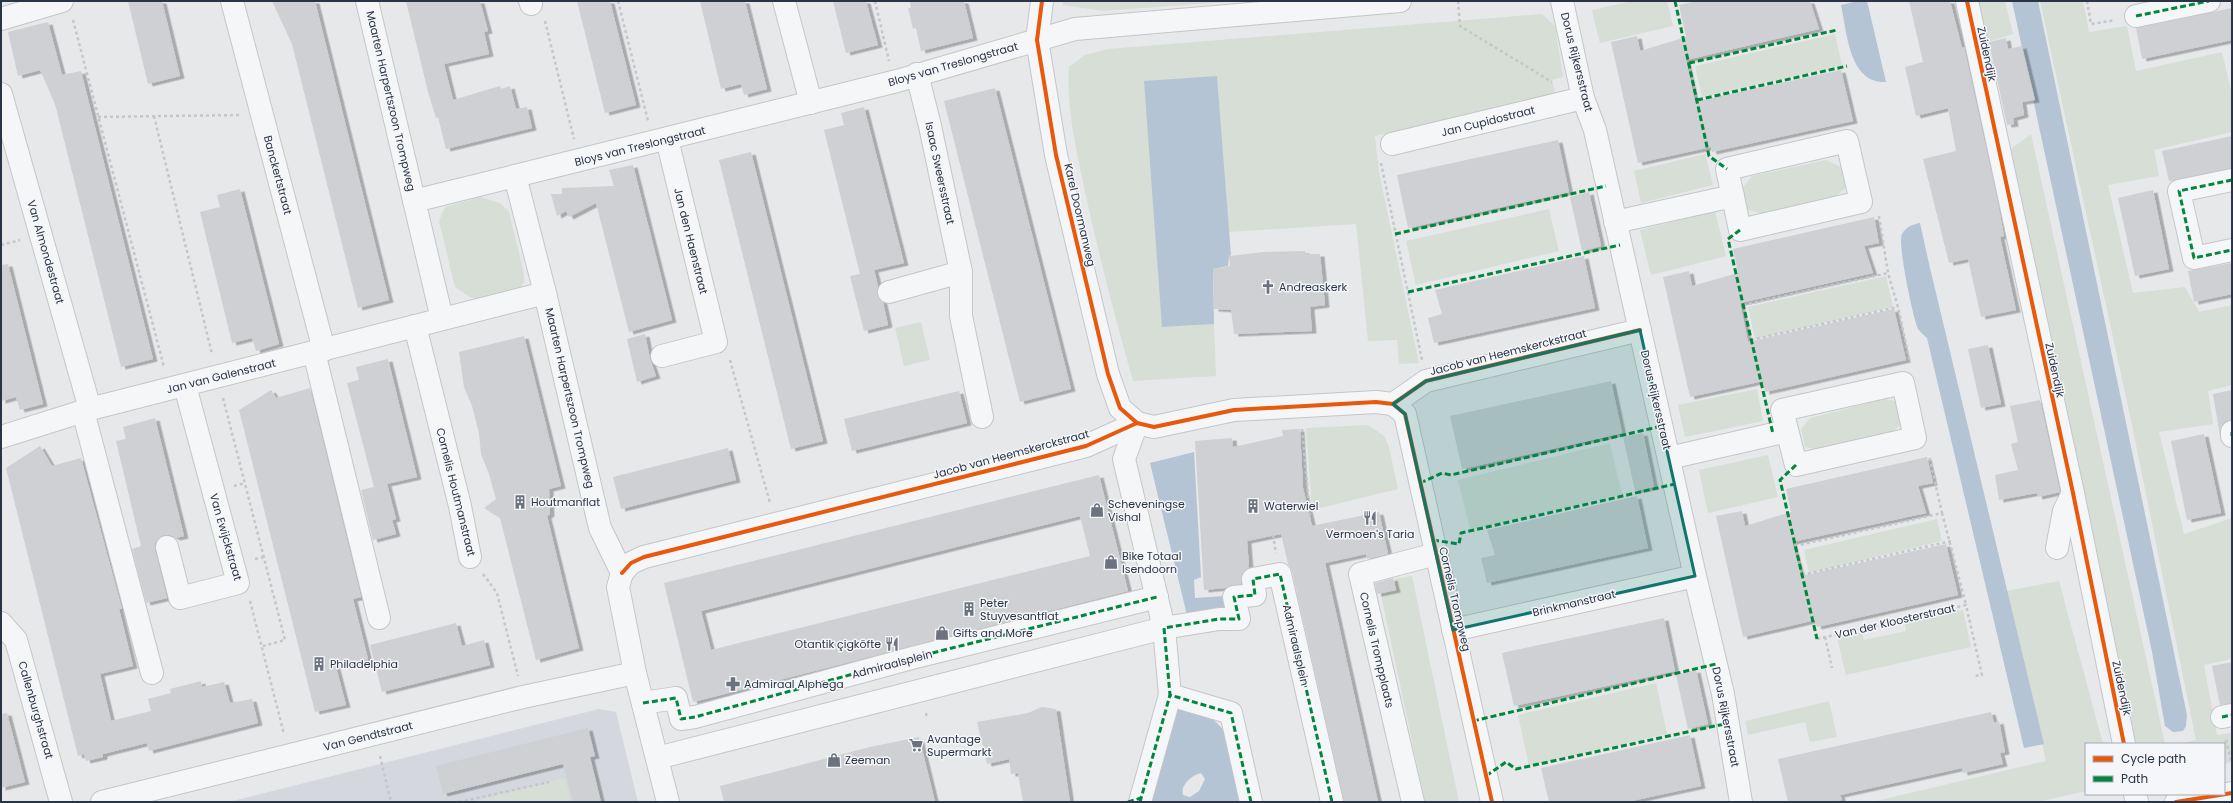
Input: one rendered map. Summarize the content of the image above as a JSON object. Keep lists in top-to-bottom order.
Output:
{
  "streets": {
    "street": [
      "Zuidendijk",
      "Dorus Rijkersstraat",
      "Bloys van Treslongstraat",
      "Maarten Harpertszoon Trompweg",
      "Jan Cupidostraat",
      "Isaac Sweersstraat",
      "Banckertstraat",
      "Karel Doormanweg",
      "Jan den Haenstraat",
      "Van Almondestraat",
      "Jacob van Heemskerckstraat",
      "Jan van Galenstraat",
      "Cornelis Houtmanstraat",
      "Van Ewijckstraat",
      "Cornelis Trompweg",
      "Brinkmanstraat",
      "Admiraalsplein",
      "Cornelis Trompplaats",
      "Callenburghstraat",
      "Van Gendtstraat"
    ],
    "path": ["Van der Kloosterstraat"]
  },
  "crossings": [
    ["Dorus Rijkersstraat", "Jan Cupidostraat"],
    ["Dorus Rijkersstraat", "Jacob van Heemskerckstraat"],
    ["Dorus Rijkersstraat", "Brinkmanstraat"],
    ["Bloys van Treslongstraat", "Maarten Harpertszoon Trompweg"],
    ["Bloys van Treslongstraat", "Isaac Sweersstraat"],
    ["Bloys van Treslongstraat", "Karel Doormanweg"],
    ["Bloys van Treslongstraat", "Jan den Haenstraat"],
    ["Maarten Harpertszoon Trompweg", "Jacob van Heemskerckstraat"],
    ["Maarten Harpertszoon Trompweg", "Jan van Galenstraat"],
    ["Banckertstraat", "Jan van Galenstraat"],
    ["Karel Doormanweg", "Jacob van Heemskerckstraat"],
    ["Van Almondestraat", "Jan van Galenstraat"],
    ["Jacob van Heemskerckstraat", "Cornelis Trompweg"],
    ["Jan van Galenstraat", "Cornelis Houtmanstraat"],
    ["Jan van Galenstraat", "Van Ewijckstraat"],
    ["Cornelis Houtmanstraat", "Van Gendtstraat"],
    ["Van Ewijckstraat", "Van Gendtstraat"],
    ["Cornelis Trompweg", "Brinkmanstraat"],
    ["Cornelis Trompweg", "Cornelis Trompplaats"]
  ],
  "places": {
    "church": ["Andreaskerk"],
    "building": [
      "Houtmanflat",
      "Waterwiel",
      "Peter Stuyvesantflat",
      "Philadelphia"
    ],
    "shop": [
      "Scheveningse Vishal",
      "Bike Totaal Isendoorn",
      "Gifts and More",
      "Zeeman"
    ],
    "restaurant": ["Vermoen's Taria", "Otantik çigköfte"],
    "pharmacy": ["Admiraal Alphega"],
    "supermarket": ["Avantage Supermarkt"]
  },
  "legend": ["Cycle path", "Path"]
}
